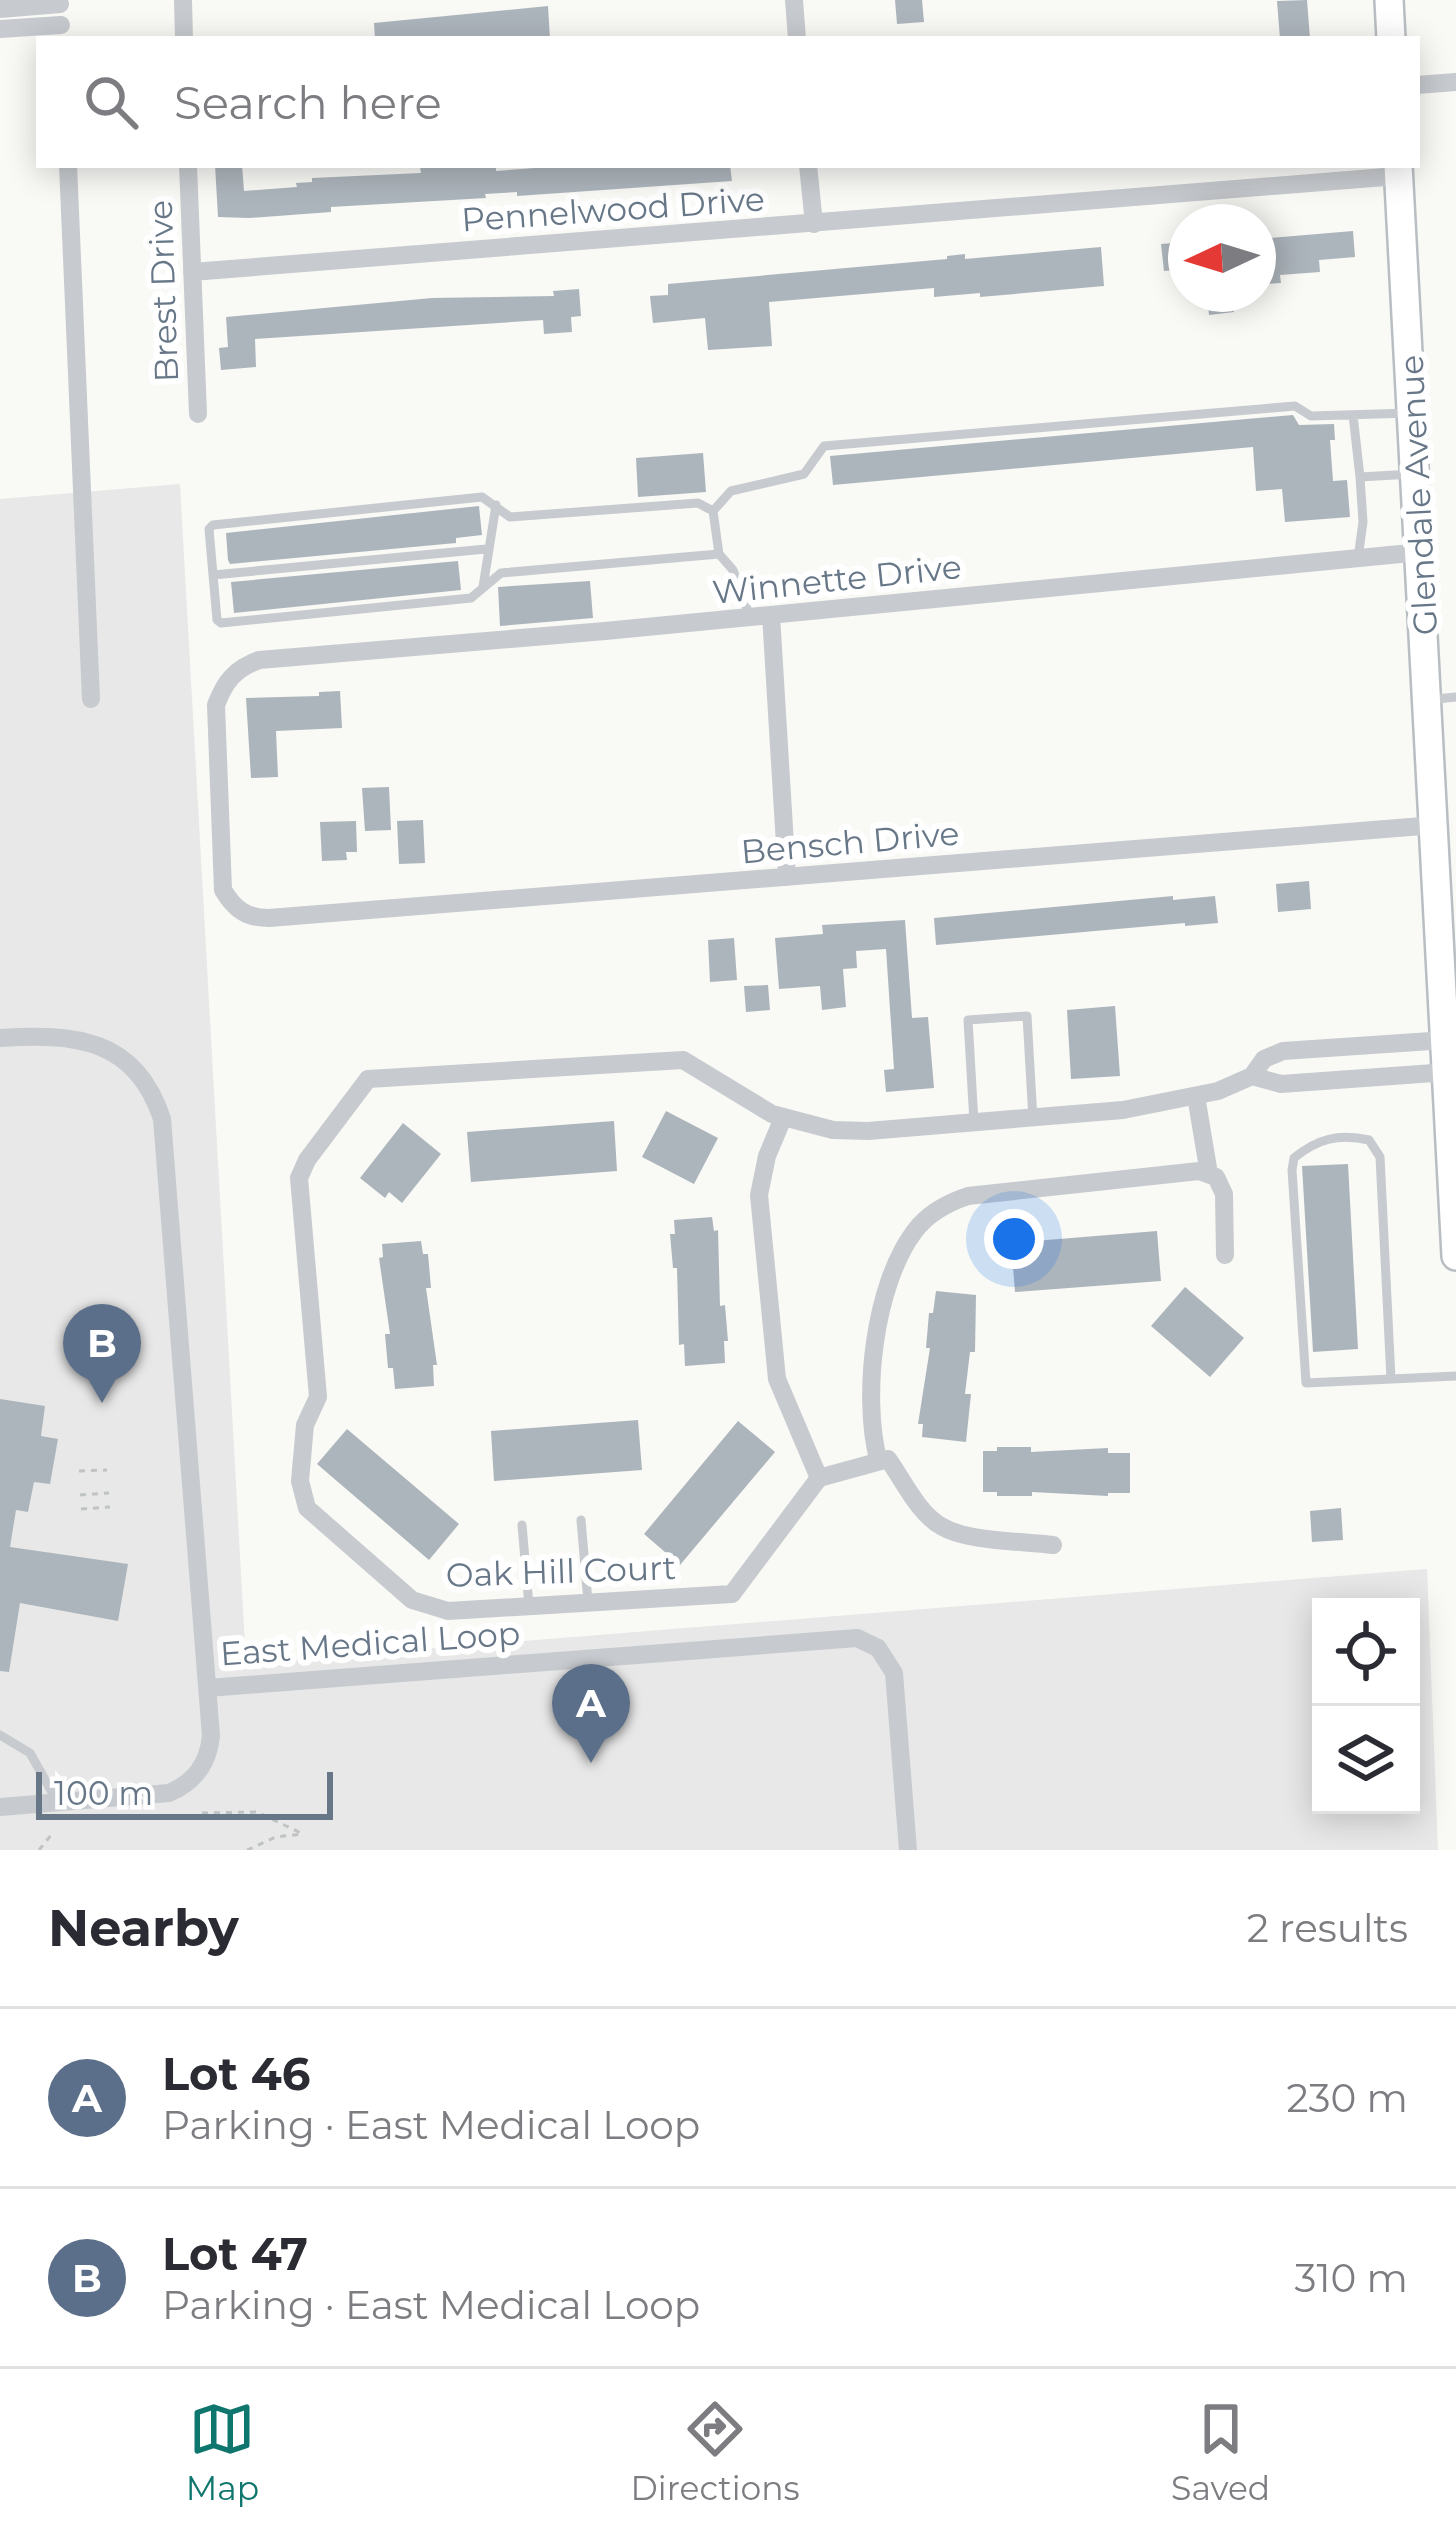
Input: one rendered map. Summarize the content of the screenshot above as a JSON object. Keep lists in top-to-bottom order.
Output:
{
  "streets": {
    "main road": ["Glendale Avenue"],
    "street": [
      "Pennelwood Drive",
      "Brest Drive",
      "Winnette Drive",
      "Bensch Drive",
      "Oak Hill Court",
      "East Medical Loop"
    ]
  },
  "crossings": [
    ["Pennelwood Drive", "Brest Drive"],
    ["Pennelwood Drive", "Glendale Avenue"],
    ["Glendale Avenue", "Winnette Drive"],
    ["Glendale Avenue", "Bensch Drive"],
    ["Glendale Avenue", "Oak Hill Court"],
    ["Winnette Drive", "Bensch Drive"]
  ],
  "scale_bar": "100 m",
  "north": "left",
  "page": {
    "search": "Search here",
    "pins": ["B", "A"],
    "scale": "100 m",
    "heading": ["Nearby", "2 results"],
    "list": [
      {
        "mark": "A",
        "name": "Lot 46",
        "note": "Parking · East Medical Loop",
        "value": "230 m"
      },
      {
        "mark": "B",
        "name": "Lot 47",
        "note": "Parking · East Medical Loop",
        "value": "310 m"
      }
    ],
    "nav": ["Map", "Directions", "Saved"]
  }
}
